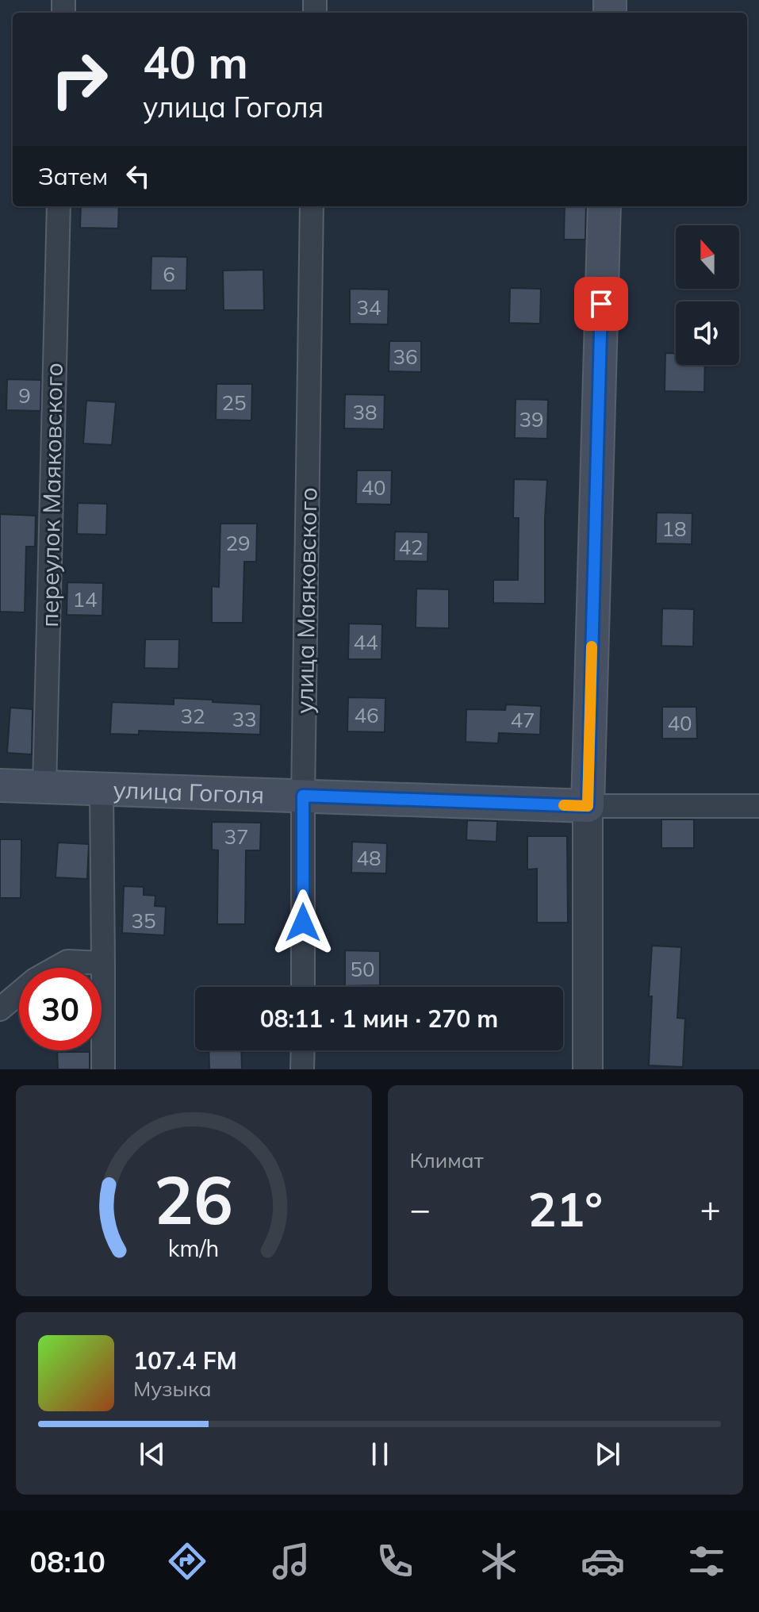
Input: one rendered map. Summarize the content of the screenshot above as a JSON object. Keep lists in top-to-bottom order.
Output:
{
  "streets": {
    "main road": ["улица Гоголя"],
    "street": ["переулок Маяковского", "улица Маяковского"]
  },
  "crossings": [
    ["переулок Маяковского", "улица Гоголя"],
    ["улица Маяковского", "улица Гоголя"]
  ],
  "house_numbers": [
    "6",
    "34",
    "36",
    "9",
    "25",
    "38",
    "39",
    "40",
    "18",
    "29",
    "42",
    "14",
    "44",
    "46",
    "32",
    "33",
    "47",
    "40",
    "37",
    "48",
    "35",
    "50"
  ],
  "north": "top",
  "page": {
    "turn": ["40 m", "улица Гоголя"],
    "then": "Затем",
    "limit": "30",
    "trip": "08:11 · 1 мин · 270 m",
    "tile": "Климат",
    "heat": ["−", "21°", "+"],
    "song": ["107.4 FM", "Музыка"],
    "tabs": "08:10",
    "gauge": ["26", "km/h"]
  }
}
